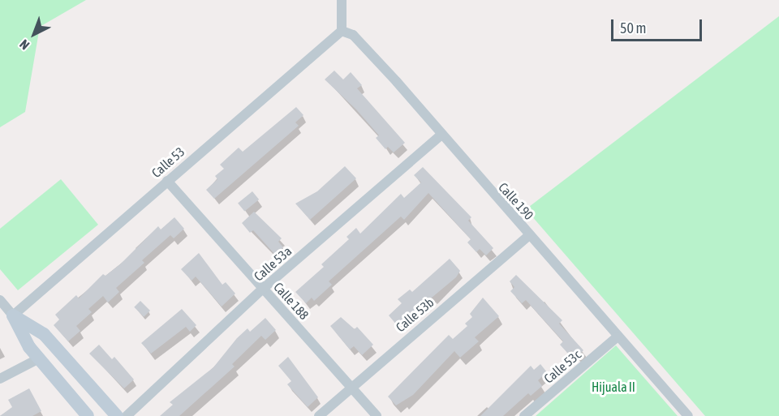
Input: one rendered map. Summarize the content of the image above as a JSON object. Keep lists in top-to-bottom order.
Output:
{
  "streets": {
    "street": [
      "Calle 53",
      "Calle 190",
      "Calle 53a",
      "Calle 188",
      "Calle 53b",
      "Calle 53c"
    ]
  },
  "crossings": [
    ["Calle 53", "Calle 190"],
    ["Calle 53", "Calle 188"],
    ["Calle 190", "Calle 53a"],
    ["Calle 190", "Calle 53b"],
    ["Calle 190", "Calle 53c"],
    ["Calle 53a", "Calle 188"],
    ["Calle 188", "Calle 53b"]
  ],
  "parks": ["Hijuala II"],
  "scale_bar": "50 m",
  "north": "bottom left"
}
